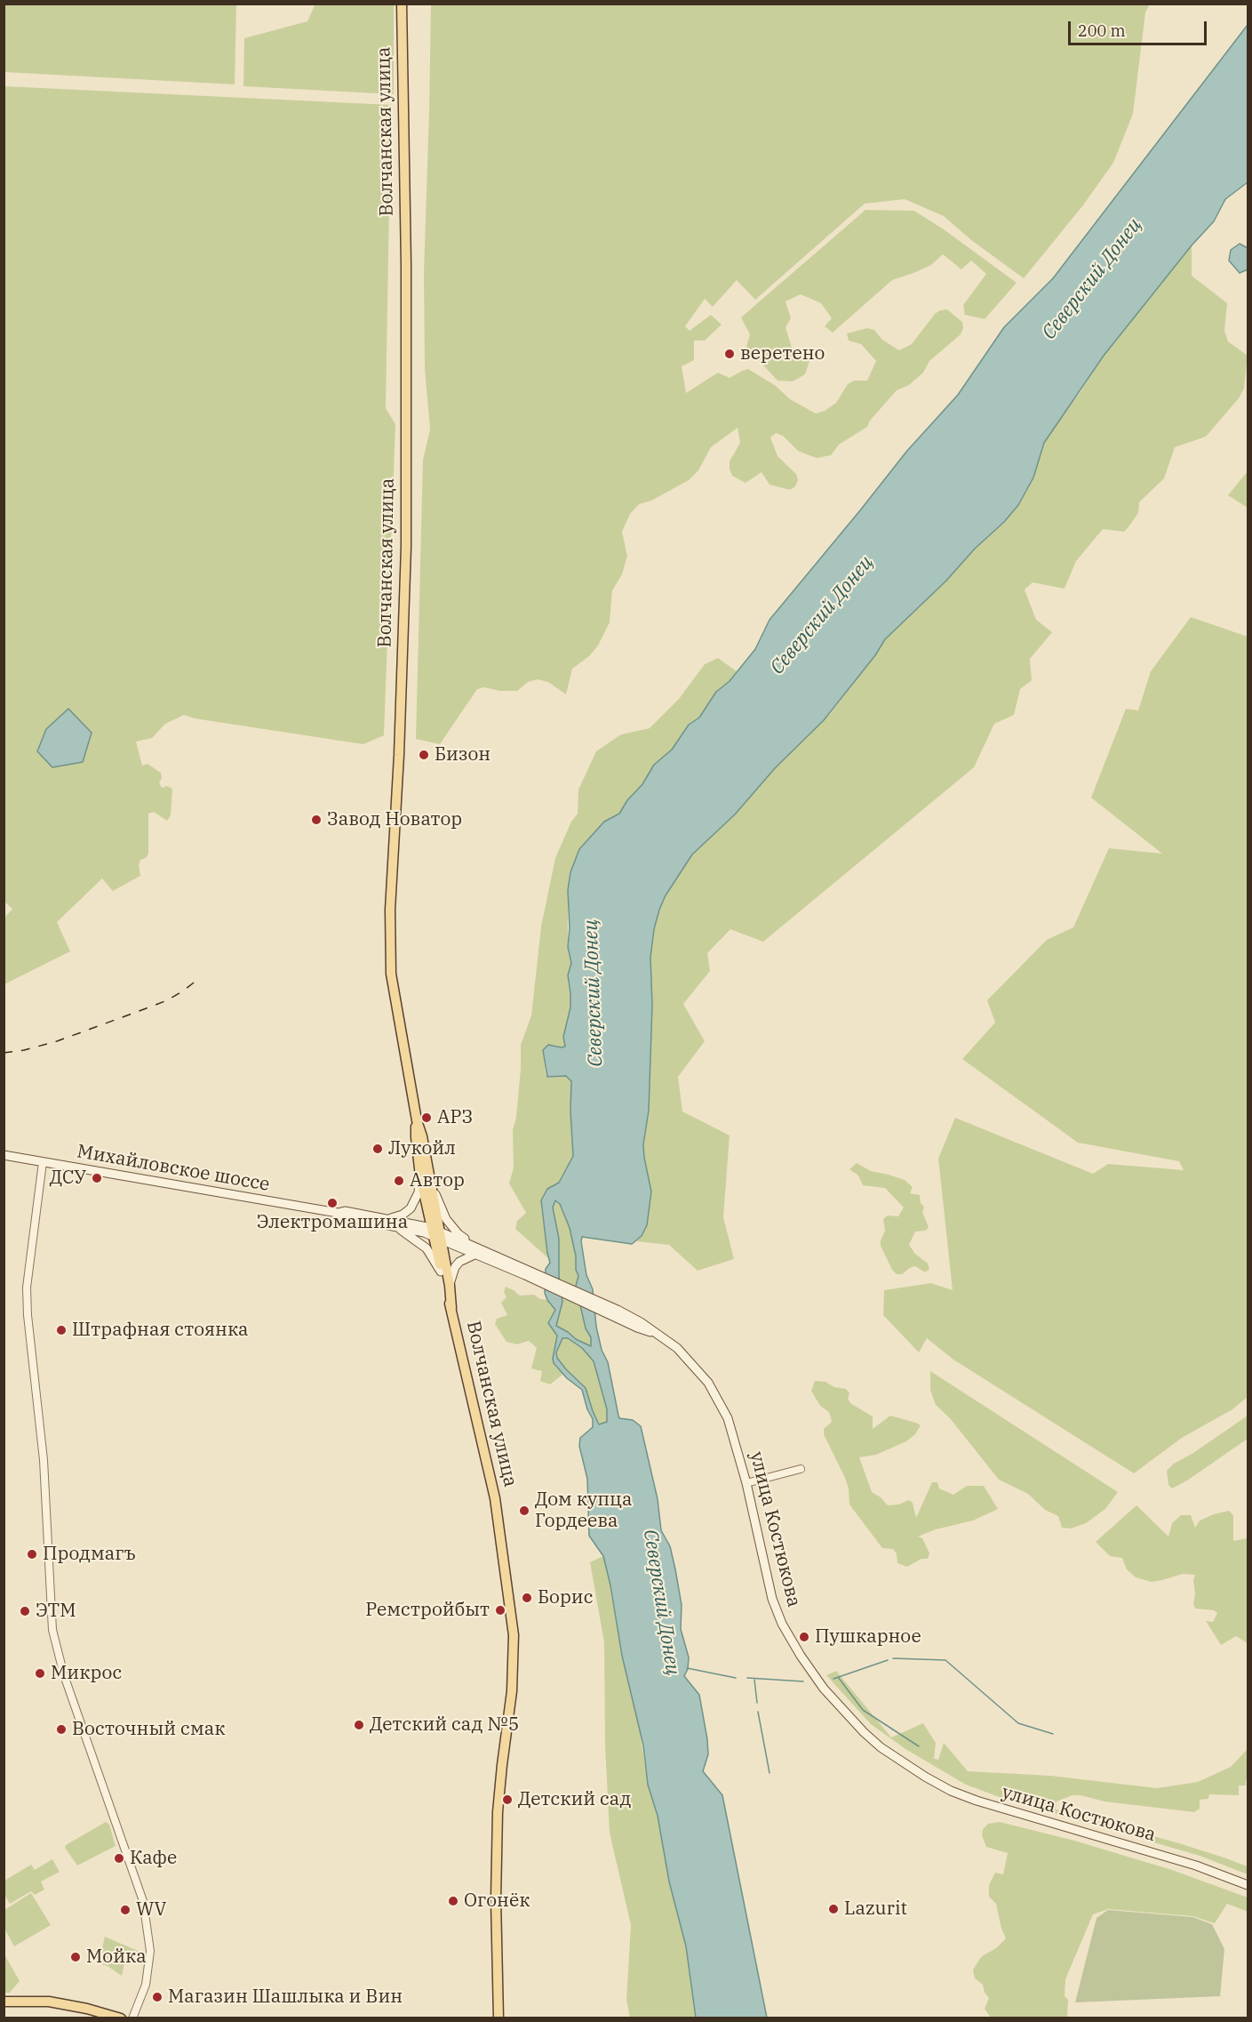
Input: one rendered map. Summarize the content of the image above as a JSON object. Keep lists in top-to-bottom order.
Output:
{
  "streets": {
    "main road": ["Волчанская улица", "Михайловское шоссе", "улица Костюкова"]
  },
  "crossings": [
    ["Волчанская улица", "Михайловское шоссе"],
    ["Волчанская улица", "улица Костюкова"],
    ["Михайловское шоссе", "улица Костюкова"]
  ],
  "water": ["Северский Донец"],
  "places": [
    "веретено",
    "Бизон",
    "Завод Новатор",
    "АРЗ",
    "Лукойл",
    "ДСУ",
    "Автор",
    "Электромашина",
    "Штрафная стоянка",
    "Дом купца Гордеева",
    "Продмагъ",
    "Борис",
    "Ремстройбыт",
    "ЭТМ",
    "Пушкарное",
    "Микрос",
    "Детский сад №5",
    "Восточный смак",
    "Детский сад",
    "Кафе",
    "Огонёк",
    "Lazurit",
    "WV",
    "Мойка",
    "Магазин Шашлыка и Вин"
  ],
  "scale_bar": "200 m"
}
